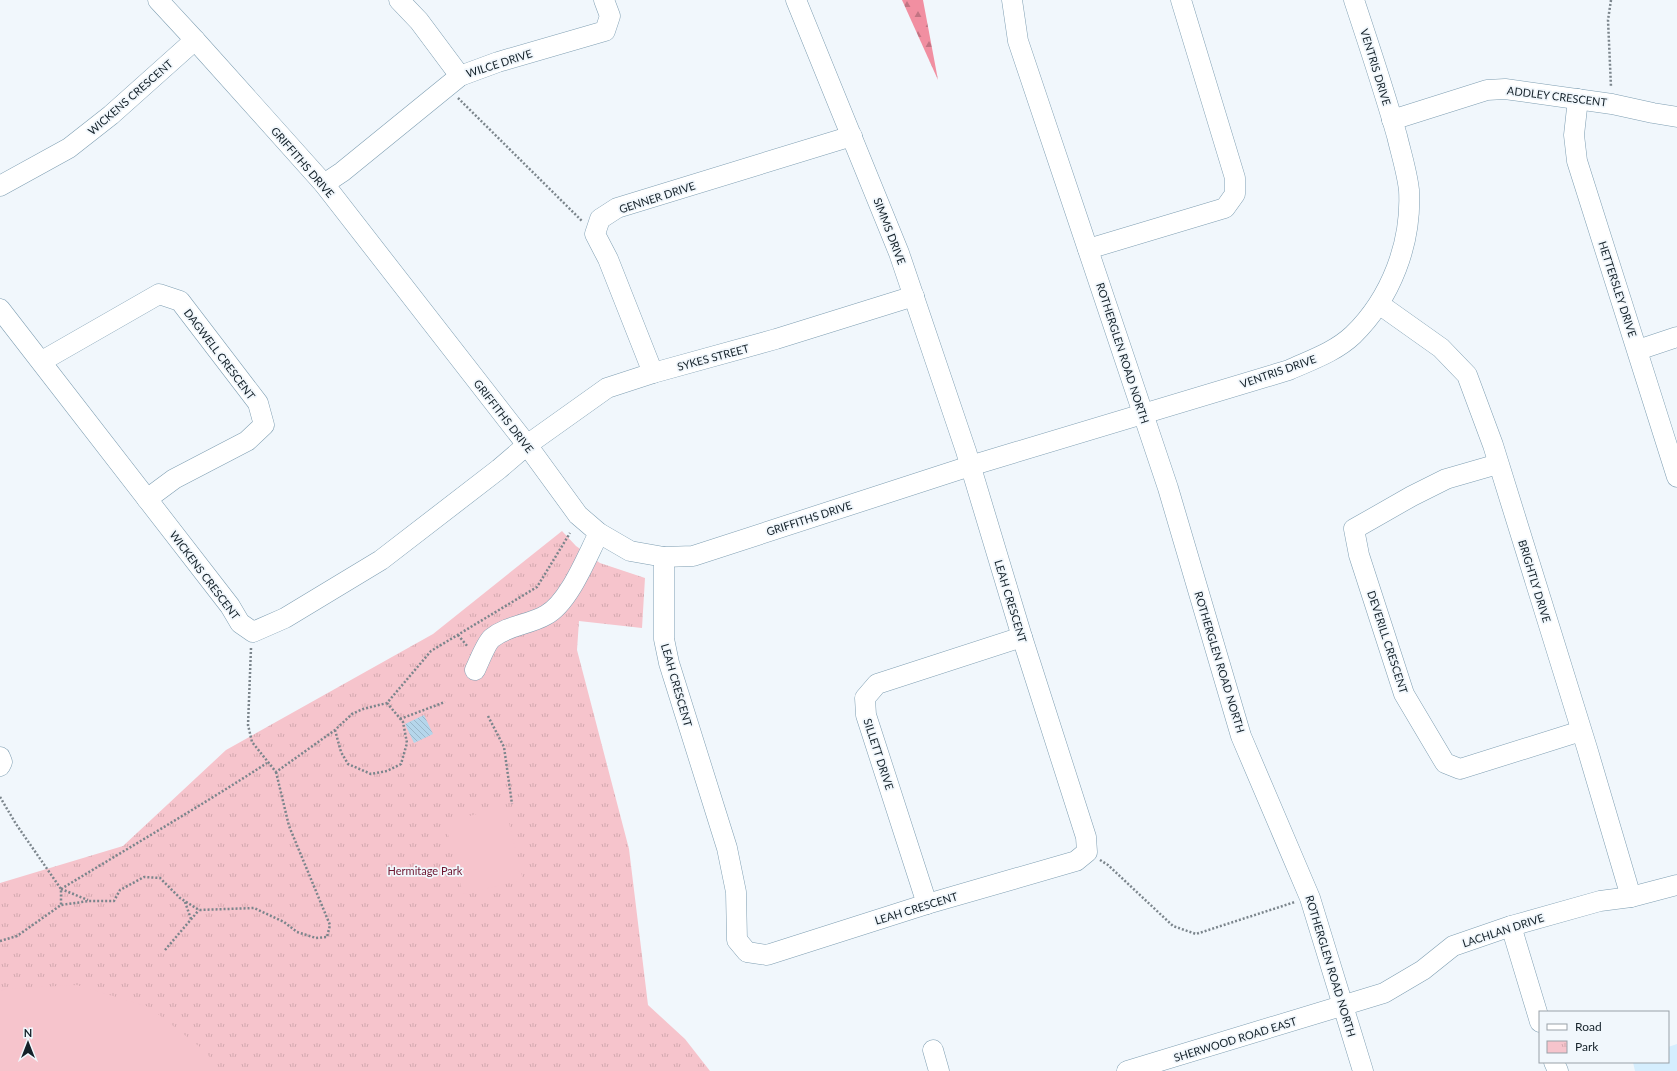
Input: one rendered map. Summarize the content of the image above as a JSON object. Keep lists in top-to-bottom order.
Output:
{
  "streets": {
    "street": [
      "WILCE DRIVE",
      "VENTRIS DRIVE",
      "ADDLEY CRESCENT",
      "WICKENS CRESCENT",
      "GRIFFITHS DRIVE",
      "GENNER DRIVE",
      "SIMMS DRIVE",
      "HETTERSLEY DRIVE",
      "ROTHERGLEN ROAD NORTH",
      "DAGWELL CRESCENT",
      "SYKES STREET",
      "BRIGHTLY DRIVE",
      "LEAH CRESCENT",
      "DEVERILL CRESCENT",
      "SILLETT DRIVE",
      "LACHLAN DRIVE",
      "SHERWOOD ROAD EAST"
    ]
  },
  "crossings": [
    ["WILCE DRIVE", "GRIFFITHS DRIVE"],
    ["VENTRIS DRIVE", "ADDLEY CRESCENT"],
    ["VENTRIS DRIVE", "GRIFFITHS DRIVE"],
    ["VENTRIS DRIVE", "SIMMS DRIVE"],
    ["VENTRIS DRIVE", "ROTHERGLEN ROAD NORTH"],
    ["VENTRIS DRIVE", "BRIGHTLY DRIVE"],
    ["VENTRIS DRIVE", "LEAH CRESCENT"],
    ["ADDLEY CRESCENT", "HETTERSLEY DRIVE"],
    ["WICKENS CRESCENT", "GRIFFITHS DRIVE"],
    ["WICKENS CRESCENT", "DAGWELL CRESCENT"],
    ["GRIFFITHS DRIVE", "SIMMS DRIVE"],
    ["GRIFFITHS DRIVE", "SYKES STREET"],
    ["GRIFFITHS DRIVE", "LEAH CRESCENT"],
    ["GENNER DRIVE", "SIMMS DRIVE"],
    ["SIMMS DRIVE", "SYKES STREET"],
    ["SIMMS DRIVE", "LEAH CRESCENT"],
    ["ROTHERGLEN ROAD NORTH", "LACHLAN DRIVE"],
    ["ROTHERGLEN ROAD NORTH", "SHERWOOD ROAD EAST"],
    ["BRIGHTLY DRIVE", "DEVERILL CRESCENT"],
    ["BRIGHTLY DRIVE", "LACHLAN DRIVE"],
    ["LEAH CRESCENT", "SILLETT DRIVE"],
    ["LACHLAN DRIVE", "SHERWOOD ROAD EAST"]
  ],
  "parks": ["Hermitage Park"],
  "legend": ["Road", "Park"],
  "north": "top"
}
